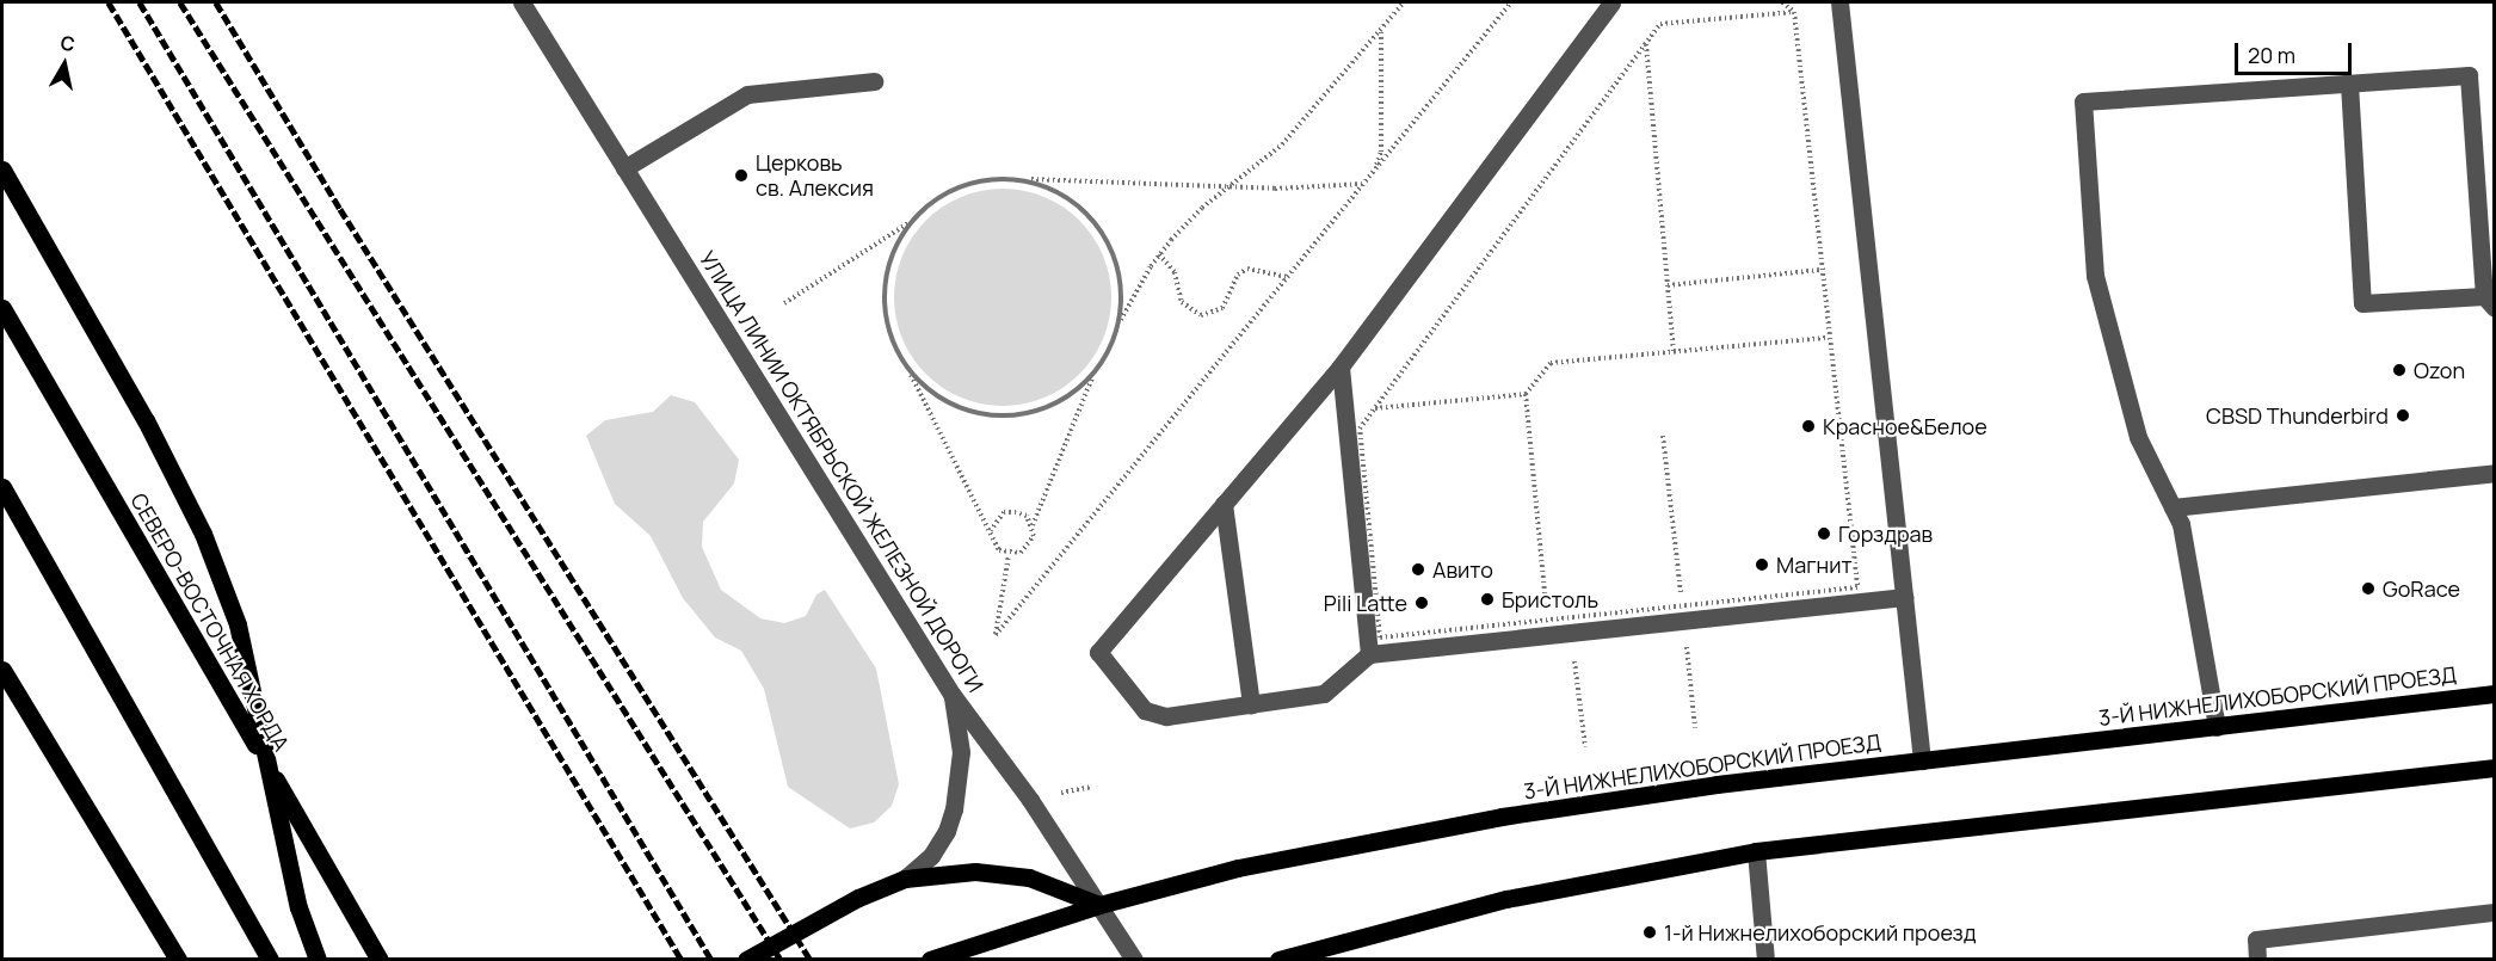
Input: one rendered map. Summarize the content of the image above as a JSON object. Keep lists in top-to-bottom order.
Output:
{
  "streets": {
    "main road": ["СЕВЕРО-ВОСТОЧНАЯ ХОРДА", "3-Й НИЖНЕЛИХОБОРСКИЙ ПРОЕЗД"],
    "street": ["УЛИЦА ЛИНИИ ОКТЯБРЬСКОЙ ЖЕЛЕЗНОЙ ДОРОГИ"]
  },
  "crossings": [
    ["УЛИЦА ЛИНИИ ОКТЯБРЬСКОЙ ЖЕЛЕЗНОЙ ДОРОГИ", "3-Й НИЖНЕЛИХОБОРСКИЙ ПРОЕЗД"]
  ],
  "places": [
    "Церковь св. Алексия",
    "Ozon",
    "CBSD Thunderbird",
    "Красное&Белое",
    "Горздрав",
    "Магнит",
    "Авито",
    "GoRace",
    "Бристоль",
    "Pili Latte",
    "1-й Нижнелихоборский проезд"
  ],
  "scale_bar": "20 m",
  "north": "top"
}
